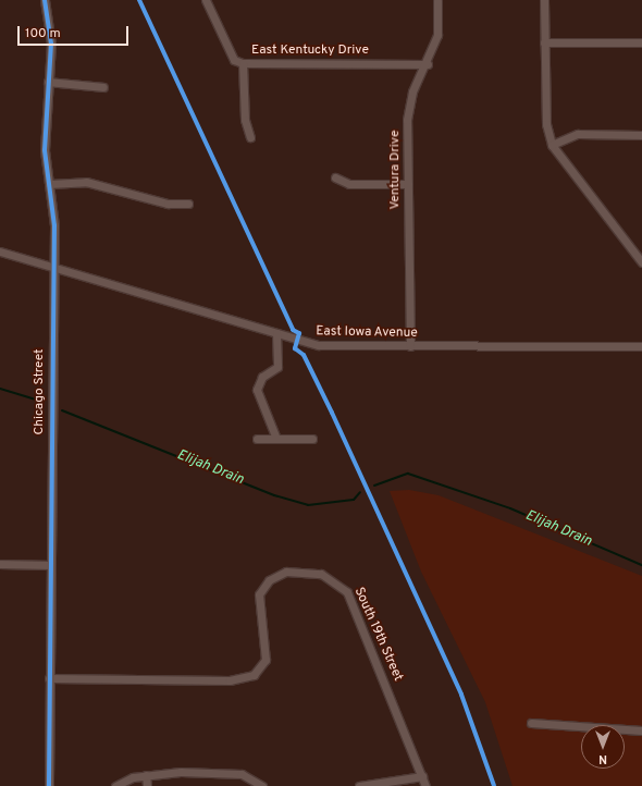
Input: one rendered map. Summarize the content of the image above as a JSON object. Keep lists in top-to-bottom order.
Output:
{
  "streets": {
    "street": [
      "East Kentucky Drive",
      "Ventura Drive",
      "East Iowa Avenue",
      "Chicago Street",
      "South 19th Street"
    ]
  },
  "crossings": [
    ["East Kentucky Drive", "Ventura Drive"],
    ["Ventura Drive", "East Iowa Avenue"],
    ["East Iowa Avenue", "Chicago Street"],
    ["Chicago Street", "South 19th Street"]
  ],
  "water": ["Elijah Drain"],
  "scale_bar": "100 m",
  "north": "bottom"
}
